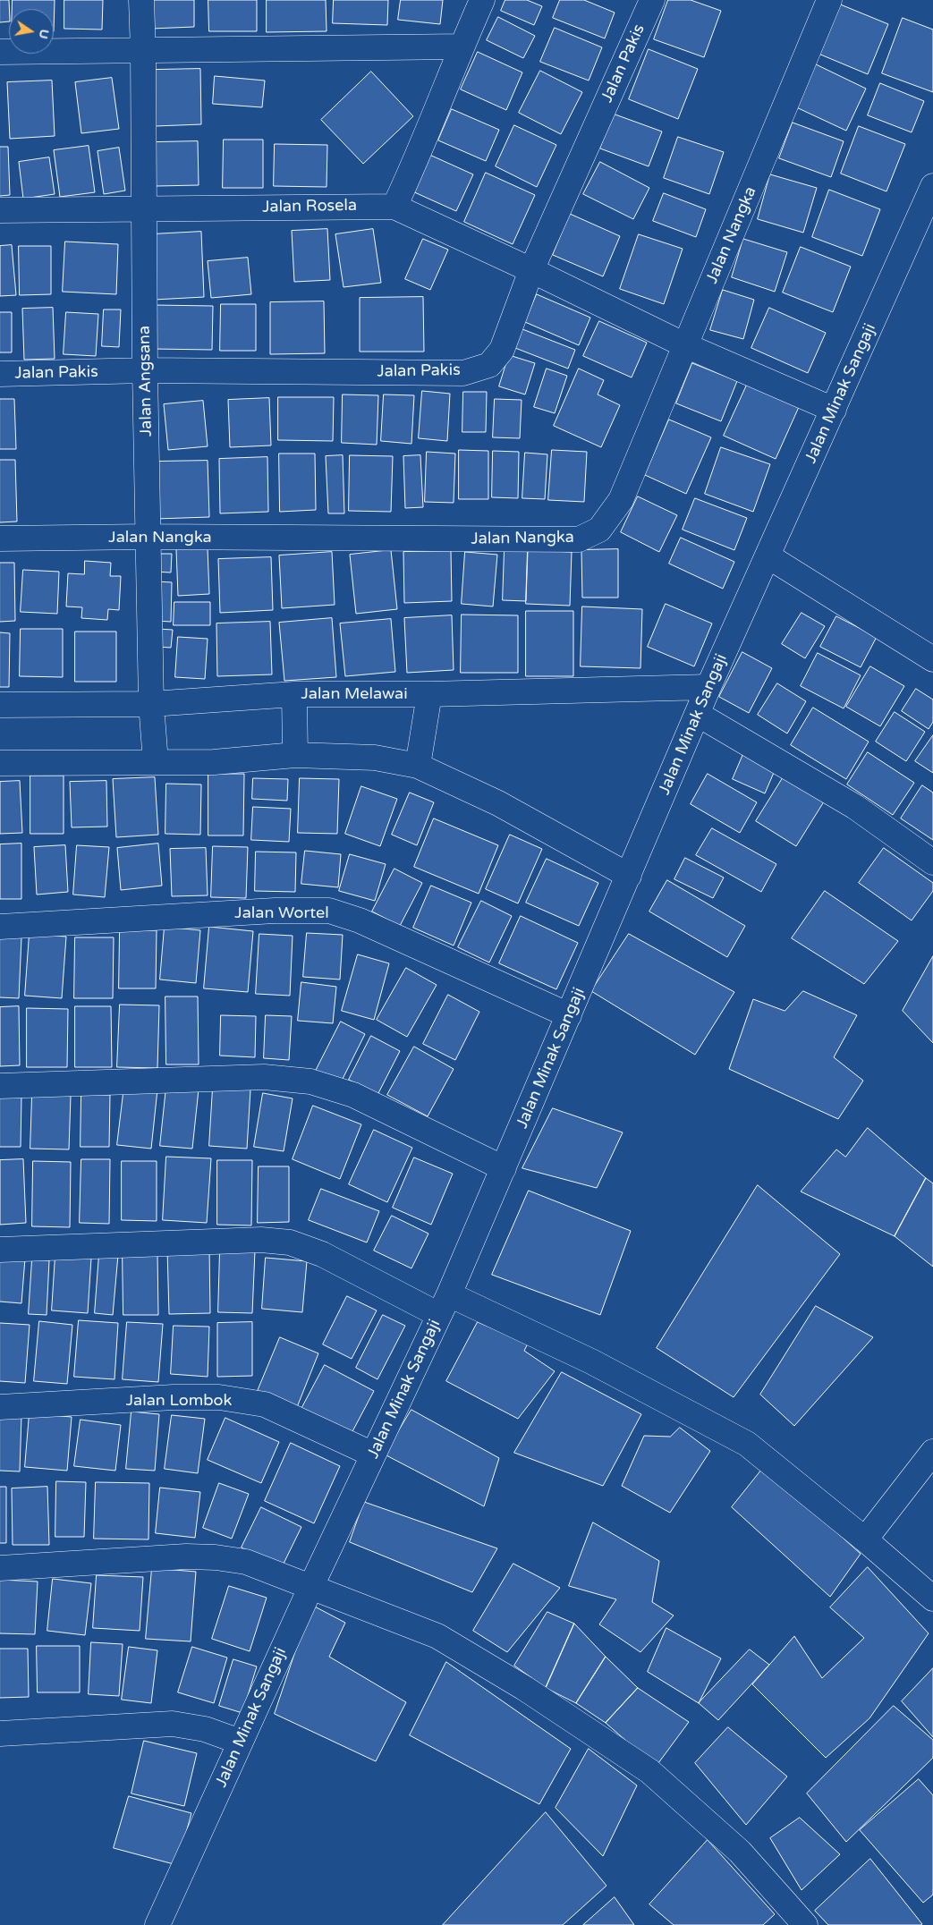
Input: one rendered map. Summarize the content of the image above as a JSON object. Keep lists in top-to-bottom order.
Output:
{
  "streets": {
    "street": [
      "Jalan Pakis",
      "Jalan Rosela",
      "Jalan Nangka",
      "Jalan Angsana",
      "Jalan Minak Sangaji",
      "Jalan Melawai",
      "Jalan Wortel",
      "Jalan Lombok"
    ]
  },
  "crossings": [
    ["Jalan Pakis", "Jalan Angsana"],
    ["Jalan Rosela", "Jalan Angsana"],
    ["Jalan Nangka", "Jalan Angsana"],
    ["Jalan Angsana", "Jalan Melawai"],
    ["Jalan Minak Sangaji", "Jalan Melawai"],
    ["Jalan Minak Sangaji", "Jalan Wortel"],
    ["Jalan Minak Sangaji", "Jalan Lombok"]
  ],
  "north": "right"
}
